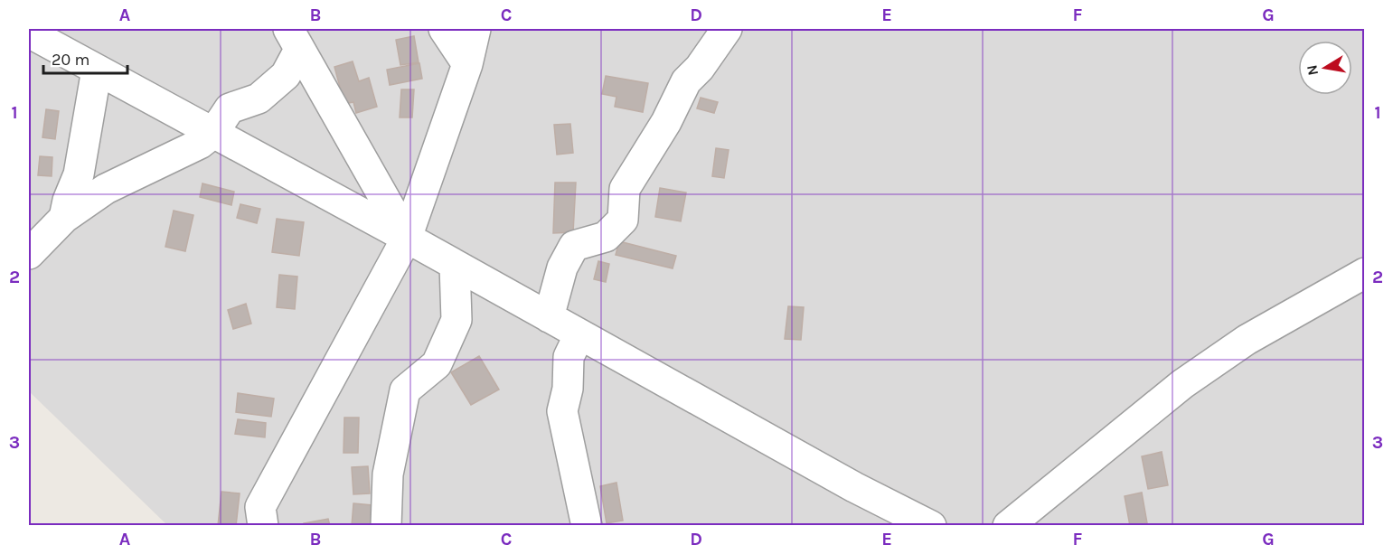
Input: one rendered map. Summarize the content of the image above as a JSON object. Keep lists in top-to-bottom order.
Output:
{
  "scale_bar": "20 m",
  "north": "left",
  "grid": {
    "columns": [
      "A",
      "B",
      "C",
      "D",
      "E",
      "F",
      "G"
    ],
    "rows": ["1", "2", "3"]
  }
}
